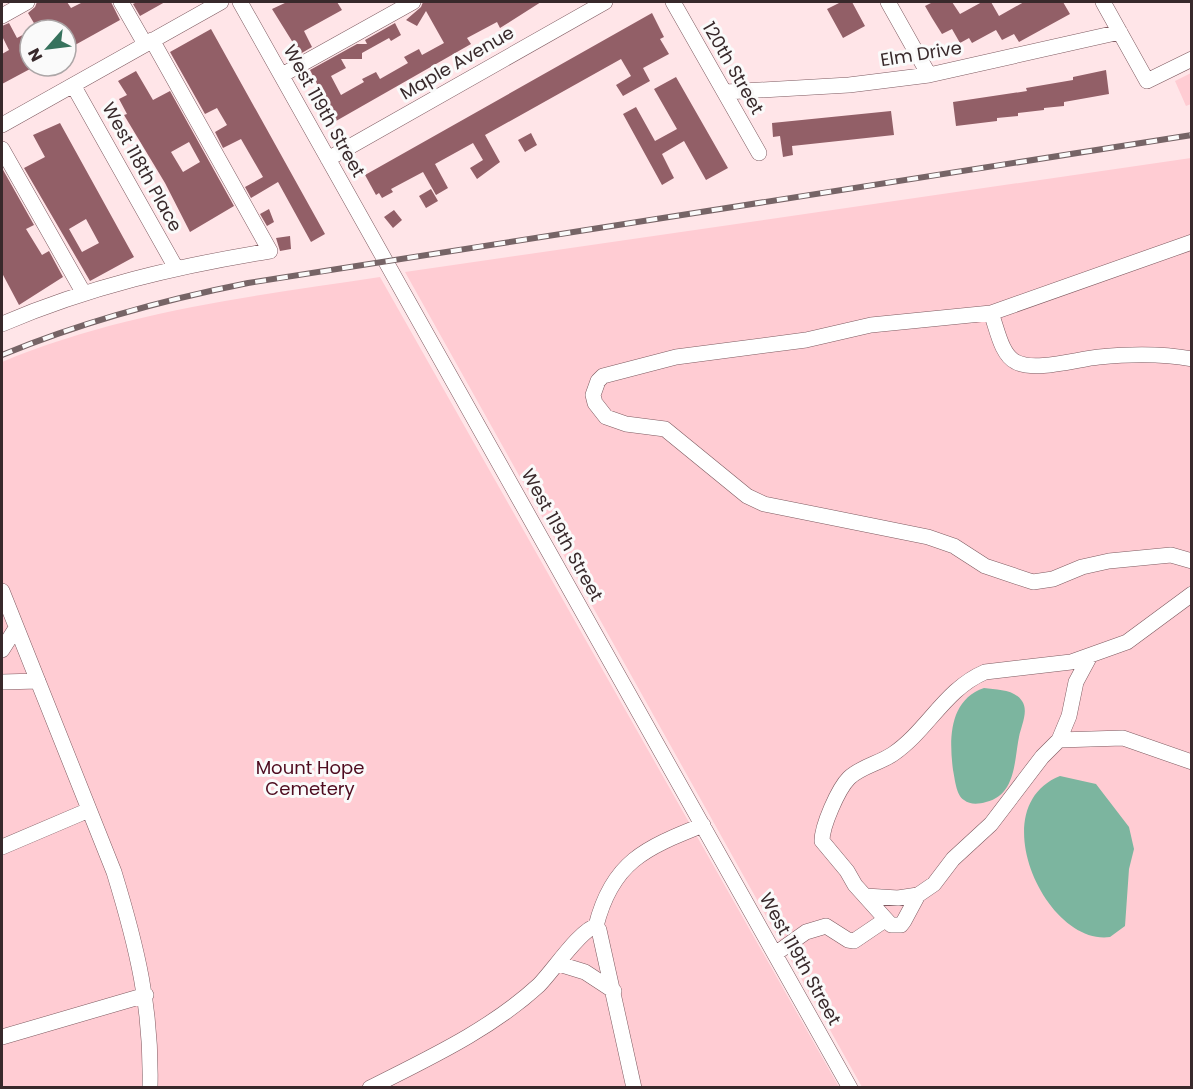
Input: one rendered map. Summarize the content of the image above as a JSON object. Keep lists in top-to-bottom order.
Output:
{
  "streets": {
    "street": [
      "Elm Drive",
      "Maple Avenue",
      "120th Street",
      "West 119th Street",
      "West 118th Place"
    ]
  },
  "crossings": [
    ["Elm Drive", "120th Street"],
    ["Maple Avenue", "West 119th Street"]
  ],
  "parks": ["Mount Hope Cemetery"],
  "north": "bottom left"
}
